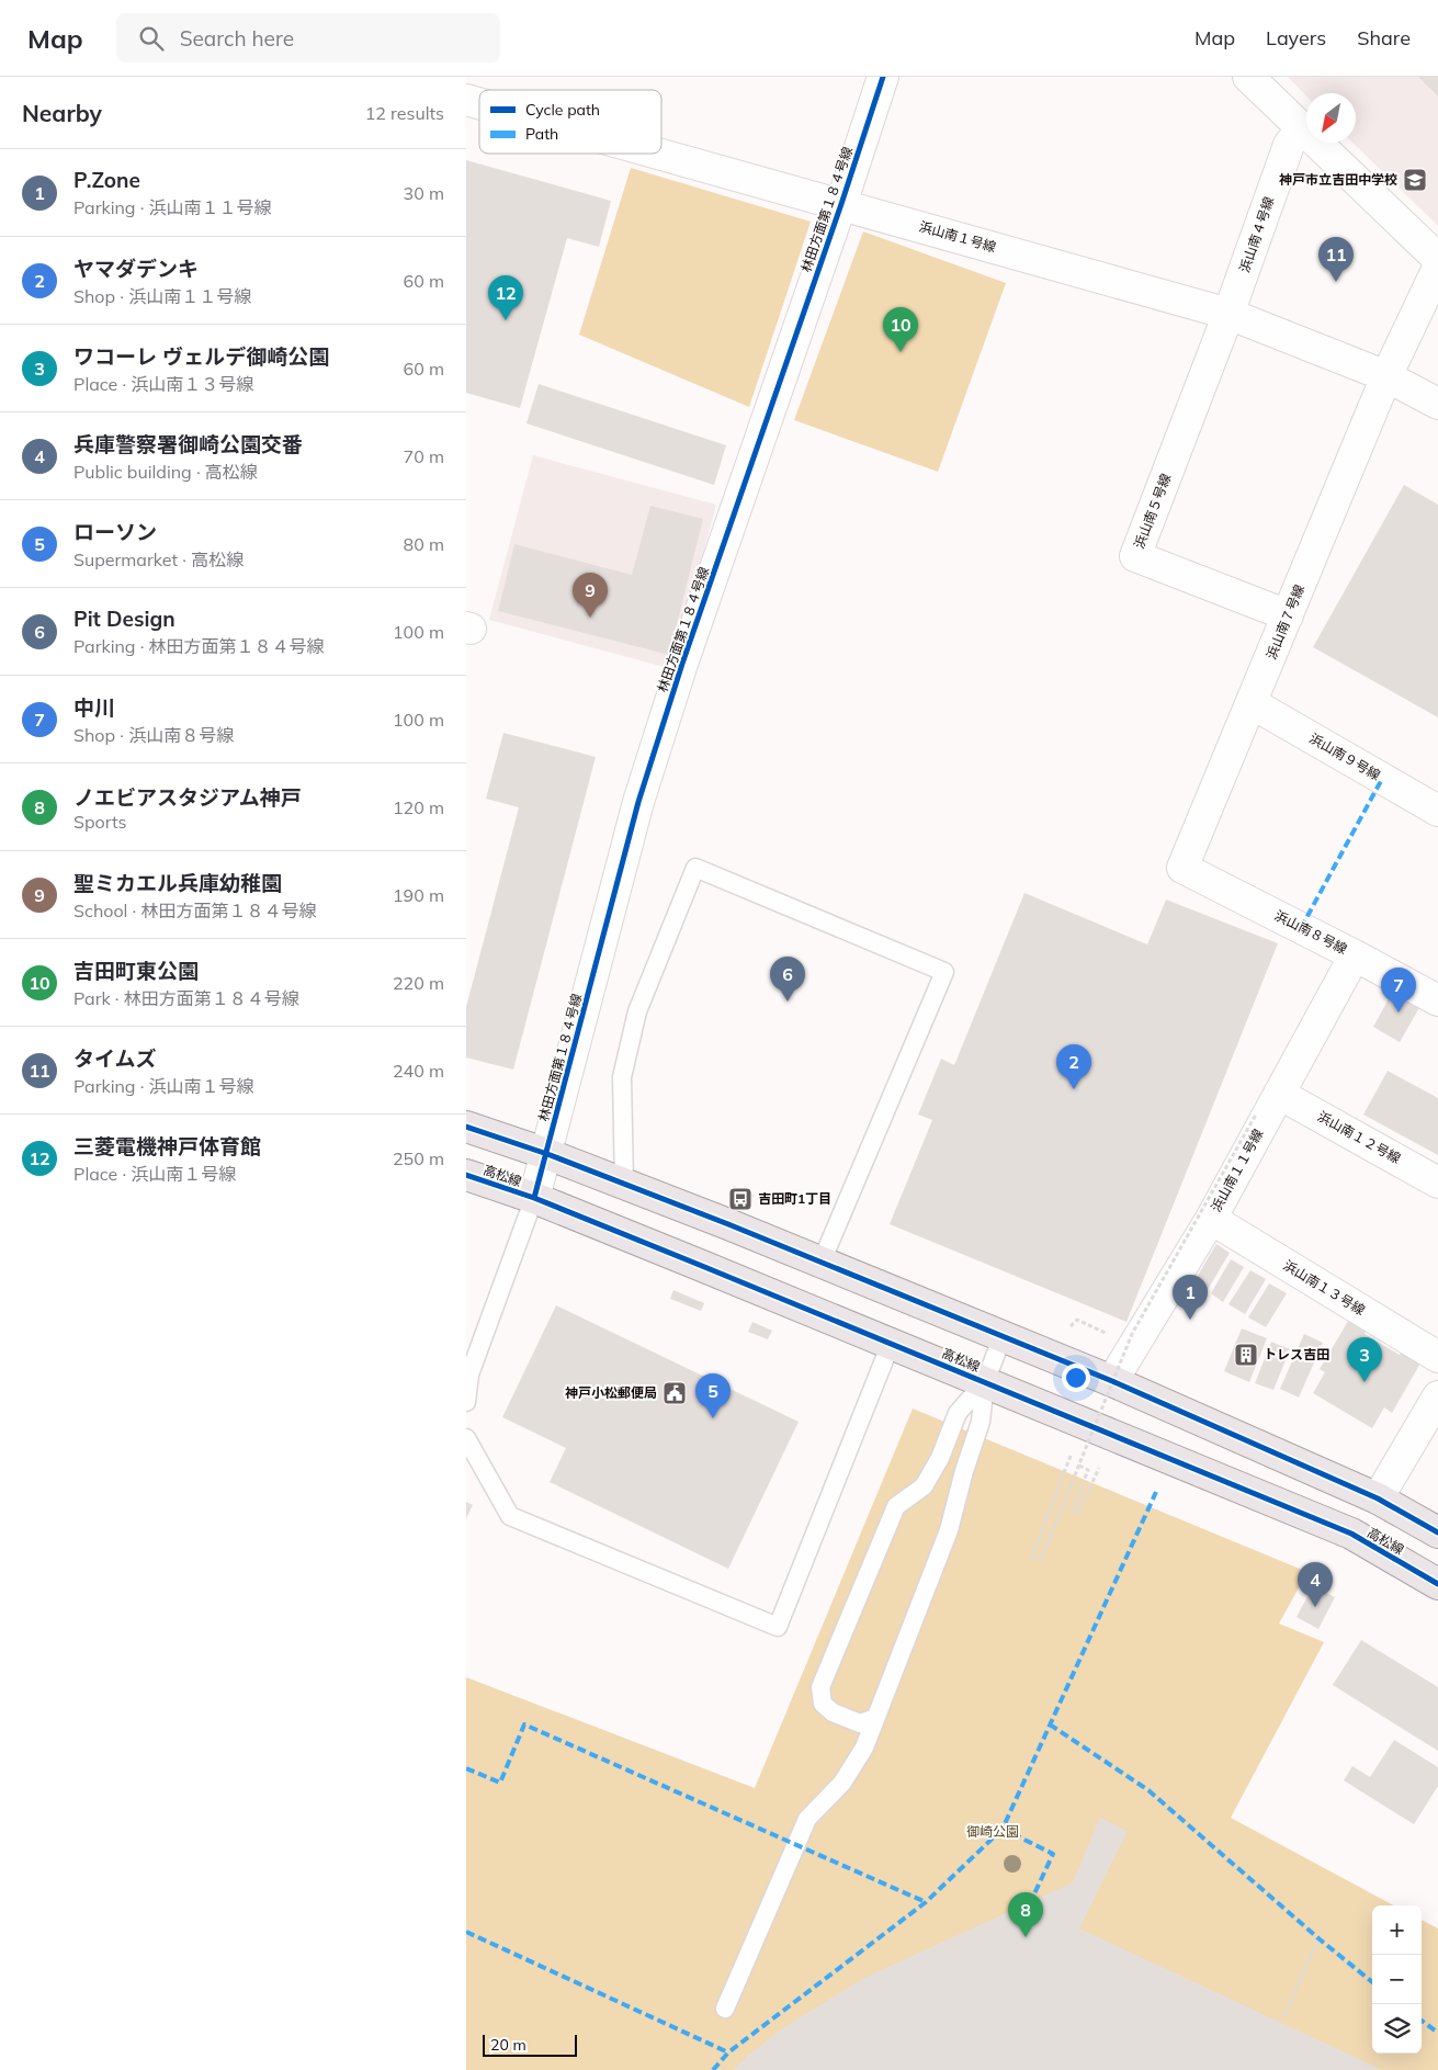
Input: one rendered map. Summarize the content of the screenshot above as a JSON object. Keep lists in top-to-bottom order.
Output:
{
  "streets": {
    "main road": ["高松線"],
    "street": [
      "林田方面第１８４号線",
      "浜山南４号線",
      "浜山南１号線",
      "浜山南５号線",
      "浜山南７号線",
      "浜山南９号線",
      "浜山南８号線",
      "浜山南１２号線",
      "浜山南１１号線",
      "浜山南１３号線"
    ]
  },
  "crossings": [
    ["林田方面第１８４号線", "浜山南１号線"],
    ["林田方面第１８４号線", "高松線"],
    ["浜山南４号線", "浜山南１号線"],
    ["浜山南４号線", "浜山南５号線"],
    ["浜山南１号線", "浜山南５号線"],
    ["浜山南１号線", "浜山南７号線"],
    ["浜山南５号線", "浜山南７号線"],
    ["浜山南７号線", "浜山南９号線"],
    ["浜山南７号線", "浜山南８号線"],
    ["浜山南８号線", "浜山南１１号線"],
    ["浜山南１２号線", "浜山南１１号線"],
    ["浜山南１１号線", "浜山南１３号線"]
  ],
  "parks": ["御崎公園"],
  "places": {
    "school or university": ["神戸市立吉田中学校"],
    "bus stop": ["吉田町1丁目"],
    "building": ["トレス吉田"],
    "public building": ["神戸小松郵便局"]
  },
  "legend": ["Cycle path", "Path"],
  "scale_bar": "20 m",
  "north": "bottom left",
  "page": {
    "header": "Map",
    "search": "Search here",
    "nav": ["Map", "Layers", "Share"],
    "heading": ["Nearby", "12 results"],
    "list": [
      {
        "mark": "1",
        "name": "P.Zone",
        "note": "Parking · 浜山南１１号線",
        "value": "30 m"
      },
      {
        "mark": "2",
        "name": "ヤマダデンキ",
        "note": "Shop · 浜山南１１号線",
        "value": "60 m"
      },
      {
        "mark": "3",
        "name": "ワコーレ ヴェルデ御崎公園",
        "note": "Place · 浜山南１３号線",
        "value": "60 m"
      },
      {
        "mark": "4",
        "name": "兵庫警察署御崎公園交番",
        "note": "Public building · 高松線",
        "value": "70 m"
      },
      {
        "mark": "5",
        "name": "ローソン",
        "note": "Supermarket · 高松線",
        "value": "80 m"
      },
      {
        "mark": "6",
        "name": "Pit Design",
        "note": "Parking · 林田方面第１８４号線",
        "value": "100 m"
      },
      {
        "mark": "7",
        "name": "中川",
        "note": "Shop · 浜山南８号線",
        "value": "100 m"
      },
      {
        "mark": "8",
        "name": "ノエビアスタジアム神戸",
        "note": "Sports",
        "value": "120 m"
      },
      {
        "mark": "9",
        "name": "聖ミカエル兵庫幼稚園",
        "note": "School · 林田方面第１８４号線",
        "value": "190 m"
      },
      {
        "mark": "10",
        "name": "吉田町東公園",
        "note": "Park · 林田方面第１８４号線",
        "value": "220 m"
      },
      {
        "mark": "11",
        "name": "タイムズ",
        "note": "Parking · 浜山南１号線",
        "value": "240 m"
      },
      {
        "mark": "12",
        "name": "三菱電機神戸体育館",
        "note": "Place · 浜山南１号線",
        "value": "250 m"
      }
    ],
    "pins": [
      "11",
      "12",
      "10",
      "9",
      "6",
      "7",
      "2",
      "1",
      "3",
      "5",
      "4",
      "8"
    ],
    "map_buttons": ["+", "−"],
    "scale": "20 m"
  }
}
